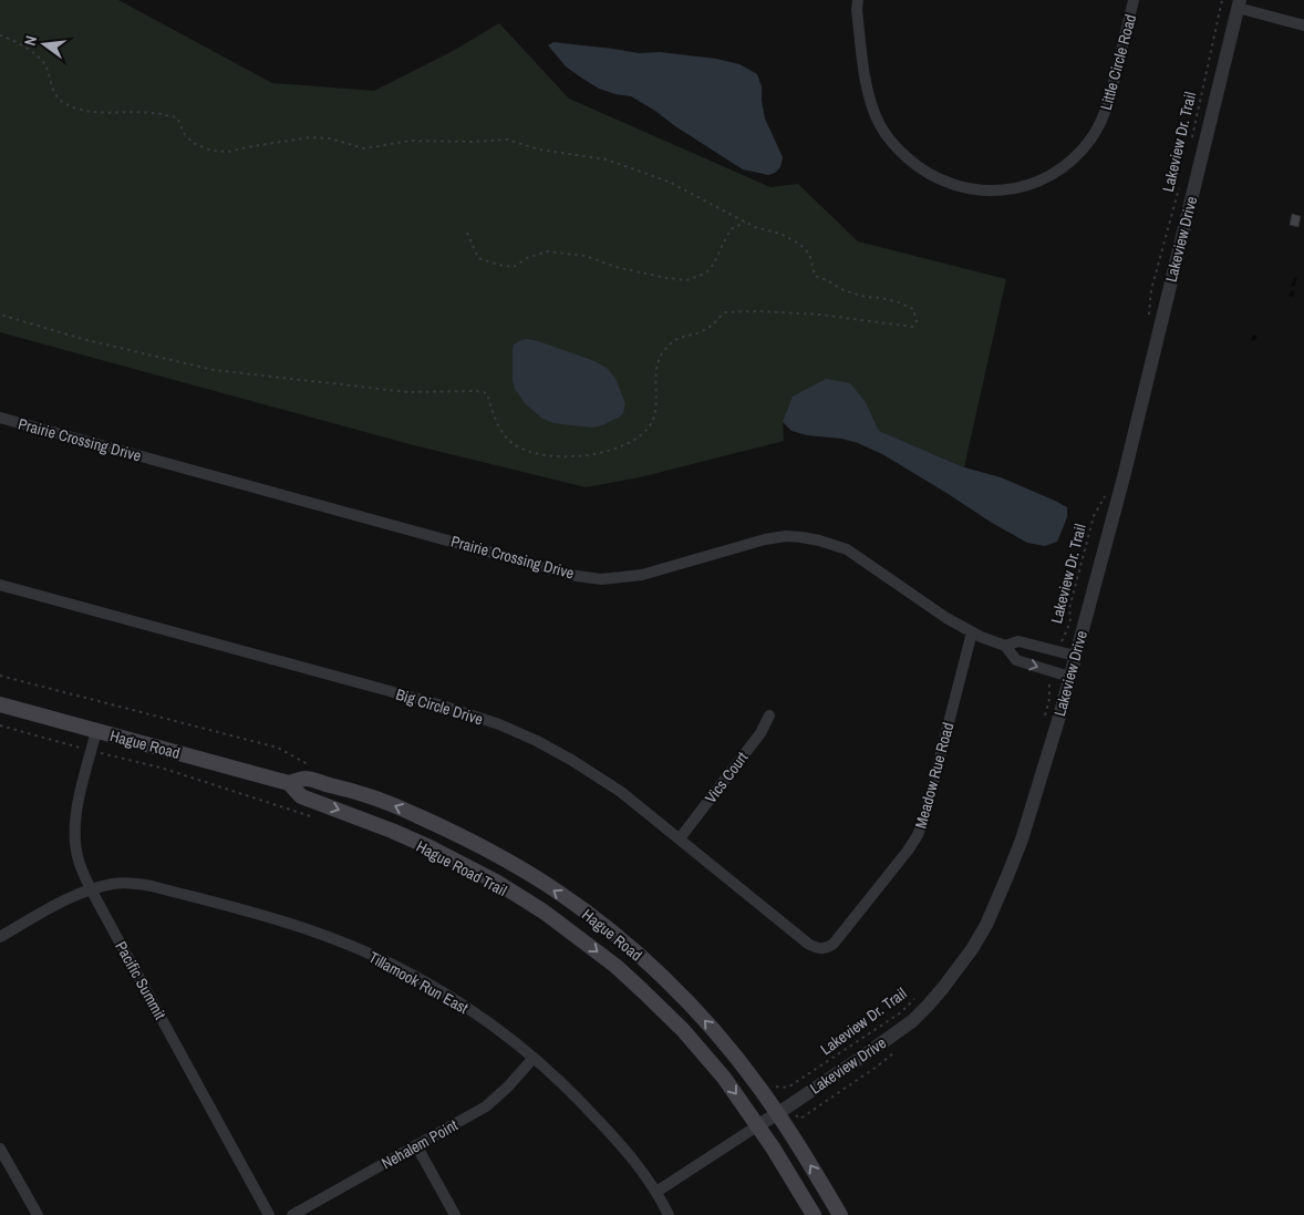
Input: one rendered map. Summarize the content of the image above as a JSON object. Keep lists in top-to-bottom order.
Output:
{
  "streets": {
    "main road": ["Hague Road"],
    "street": [
      "Little Circle Road",
      "Lakeview Drive",
      "Prairie Crossing Drive",
      "Big Circle Drive",
      "Meadow Rue Road",
      "Vics Court",
      "Pacific Summit",
      "Tillamook Run East",
      "Nehalem Point"
    ],
    "path": ["Lakeview Dr. Trail"]
  },
  "crossings": [
    ["Lakeview Dr. Trail", "Prairie Crossing Drive"],
    ["Lakeview Drive", "Prairie Crossing Drive"],
    ["Lakeview Drive", "Hague Road"],
    ["Lakeview Drive", "Tillamook Run East"],
    ["Prairie Crossing Drive", "Meadow Rue Road"],
    ["Big Circle Drive", "Meadow Rue Road"],
    ["Big Circle Drive", "Vics Court"],
    ["Hague Road", "Pacific Summit"],
    ["Pacific Summit", "Tillamook Run East"],
    ["Tillamook Run East", "Nehalem Point"]
  ],
  "north": "left"
}
